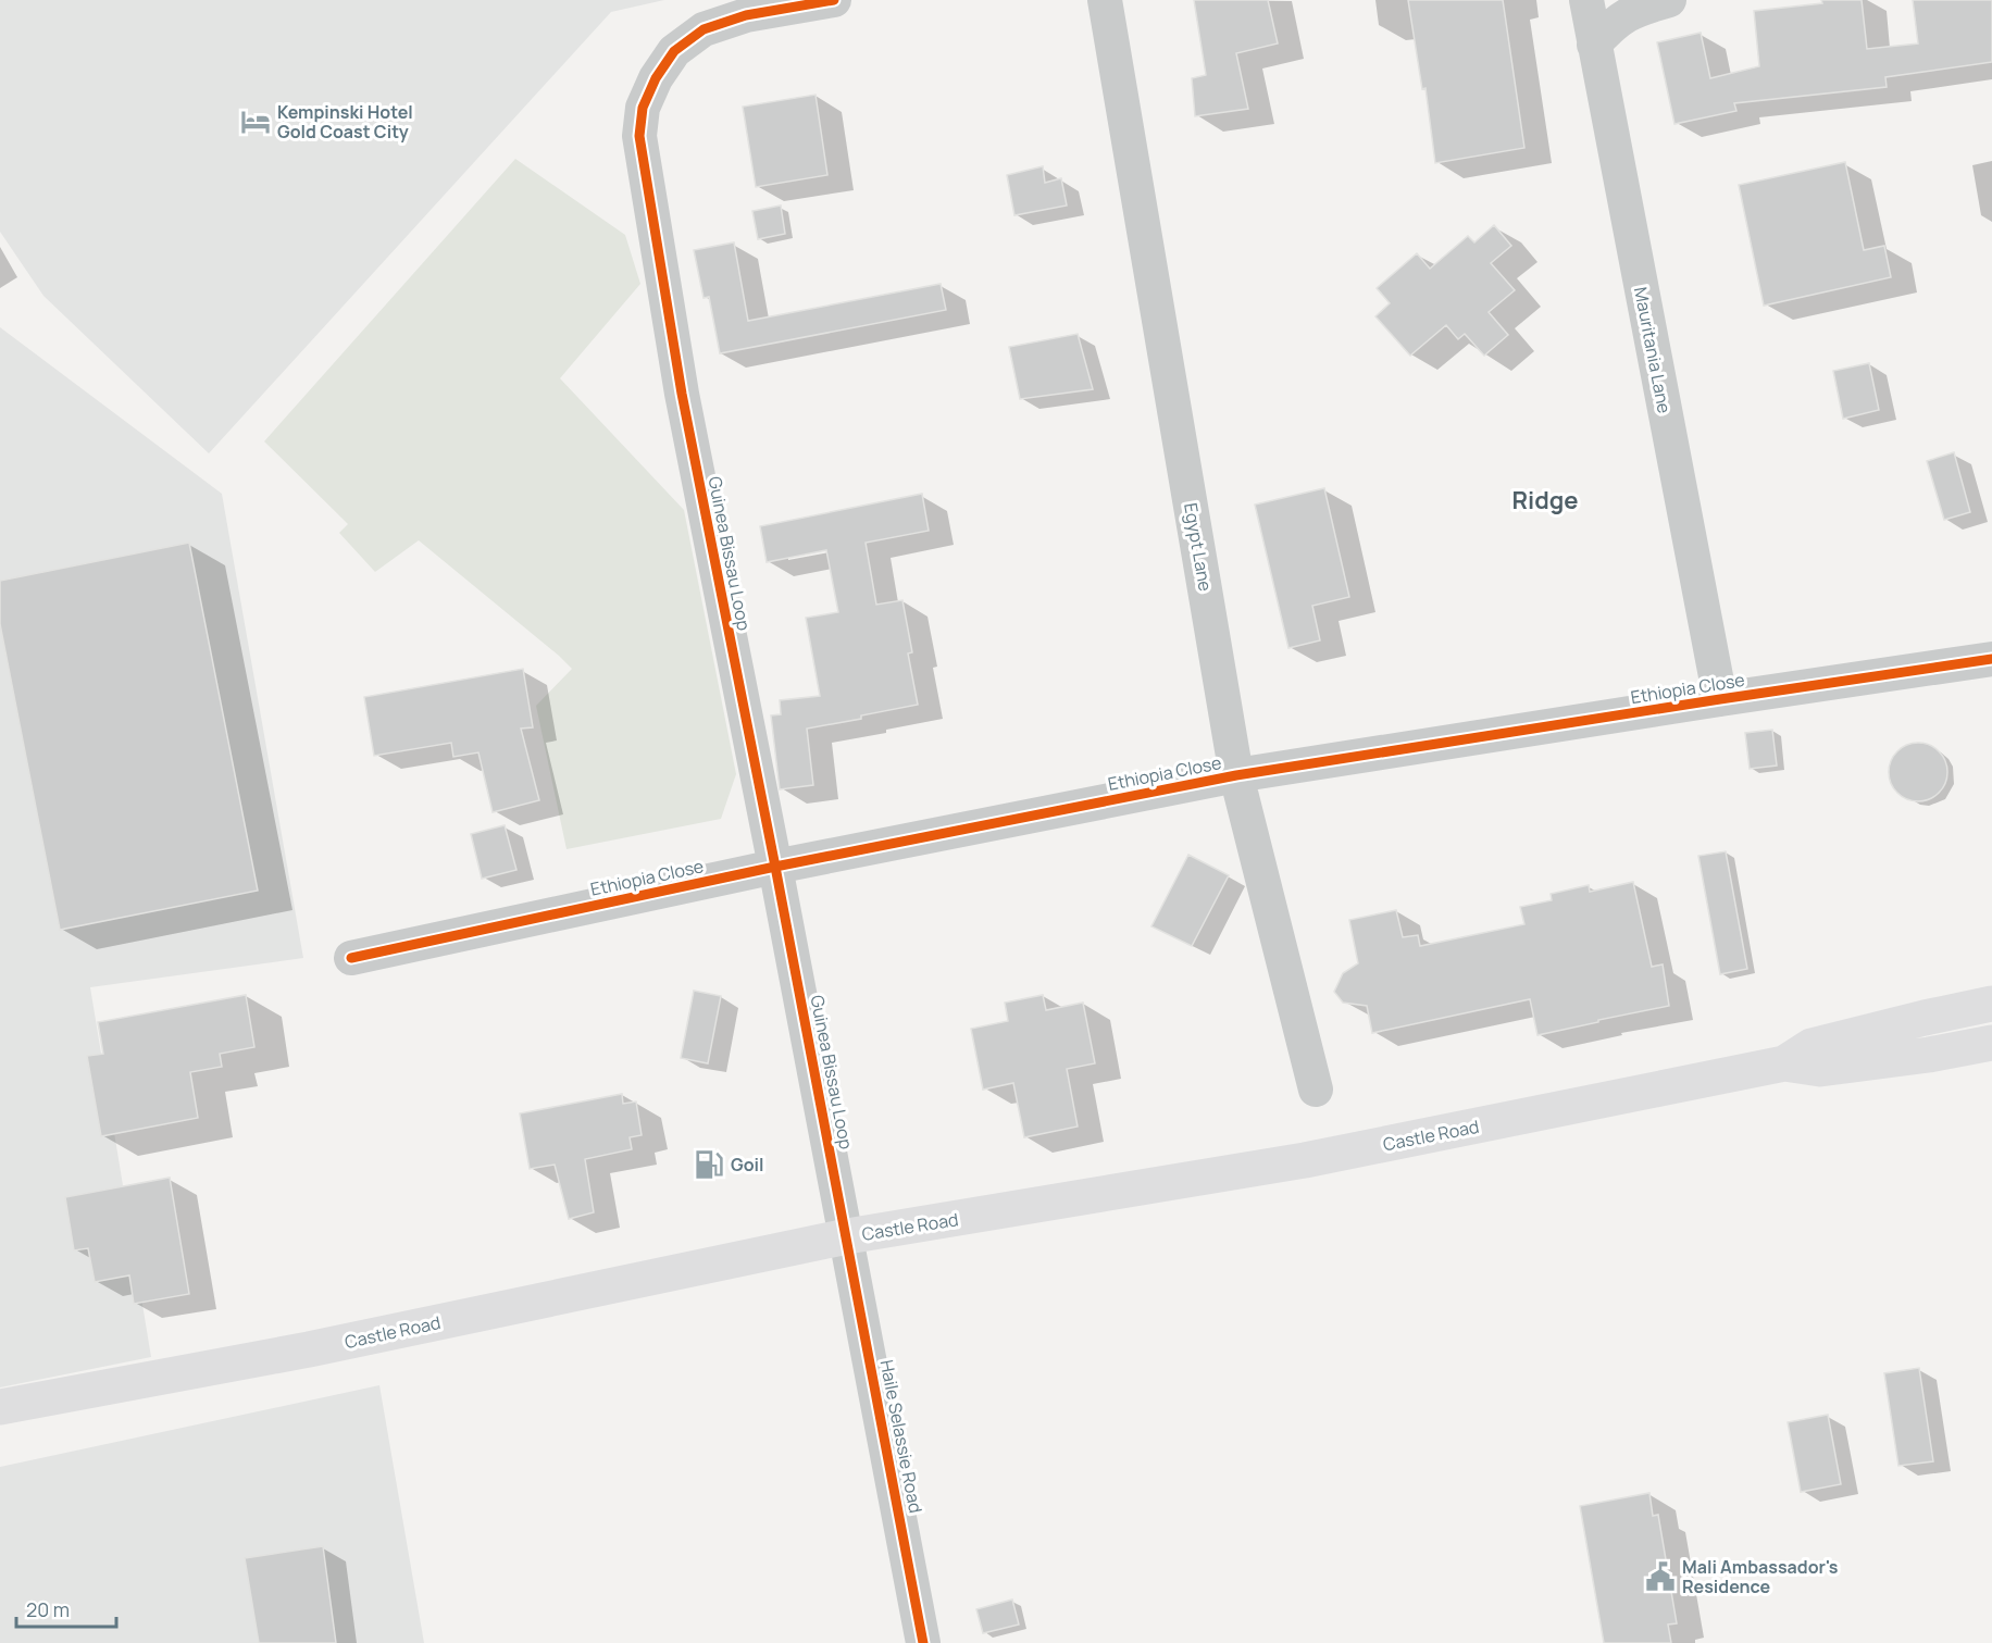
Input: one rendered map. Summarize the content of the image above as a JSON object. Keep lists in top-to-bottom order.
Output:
{
  "streets": {
    "main road": ["Castle Road"],
    "street": [
      "Mauritania Lane",
      "Egypt Lane",
      "Guinea Bissau Loop",
      "Ethiopia Close",
      "Haile Selassie Road"
    ]
  },
  "crossings": [
    ["Mauritania Lane", "Ethiopia Close"],
    ["Egypt Lane", "Ethiopia Close"],
    ["Guinea Bissau Loop", "Ethiopia Close"],
    ["Guinea Bissau Loop", "Castle Road"],
    ["Guinea Bissau Loop", "Haile Selassie Road"],
    ["Castle Road", "Haile Selassie Road"]
  ],
  "districts": ["Ridge"],
  "places": {
    "hotel": ["Kempinski Hotel Gold Coast City"],
    "fuel station": ["Goil"],
    "public building": ["Mali Ambassador's Residence"]
  },
  "scale_bar": "20 m"
}
